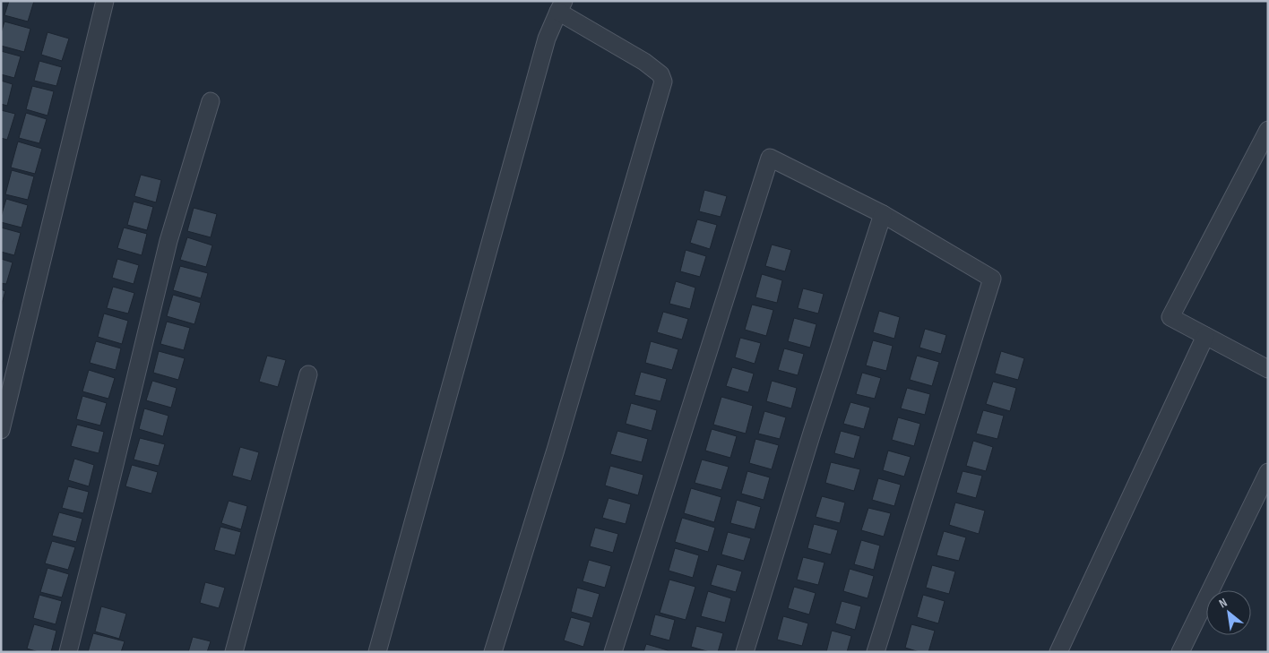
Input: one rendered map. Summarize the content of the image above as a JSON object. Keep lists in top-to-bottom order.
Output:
{
  "north": "top left"
}
